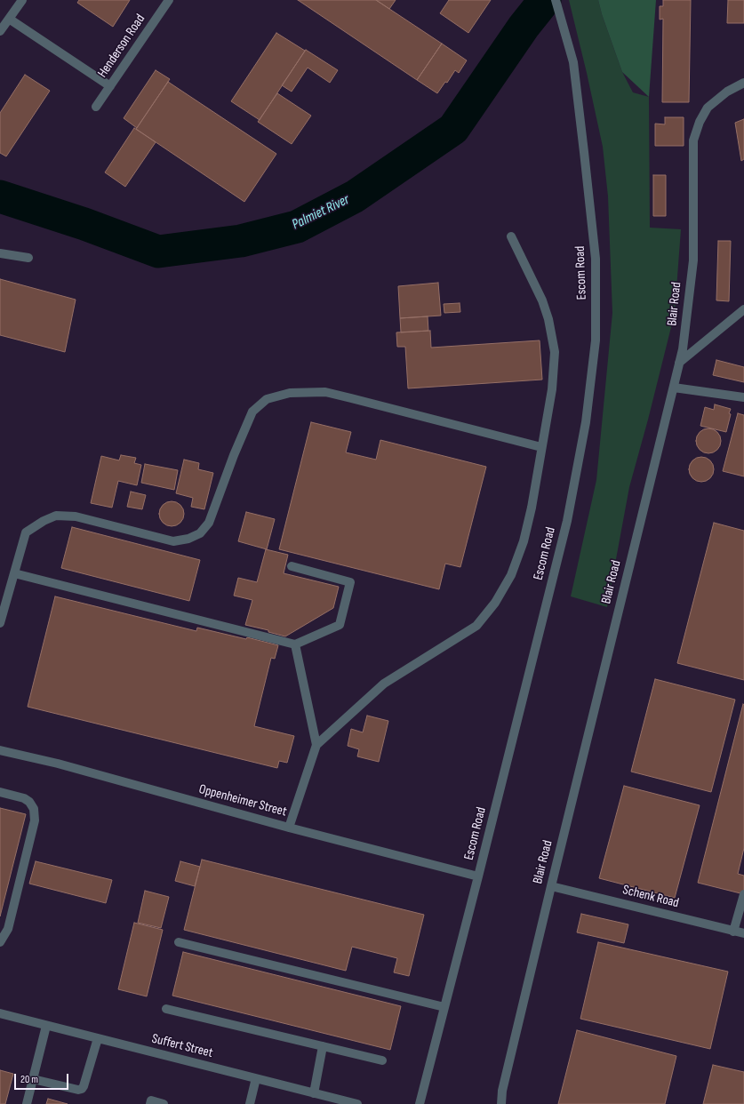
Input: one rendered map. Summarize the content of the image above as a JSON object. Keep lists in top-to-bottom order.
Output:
{
  "streets": {
    "street": [
      "Henderson Road",
      "Escom Road",
      "Blair Road",
      "Oppenheimer Street",
      "Schenk Road",
      "Suffert Street"
    ]
  },
  "crossings": [
    ["Escom Road", "Oppenheimer Street"],
    ["Blair Road", "Schenk Road"]
  ],
  "water": ["Palmiet River"],
  "scale_bar": "20 m"
}
